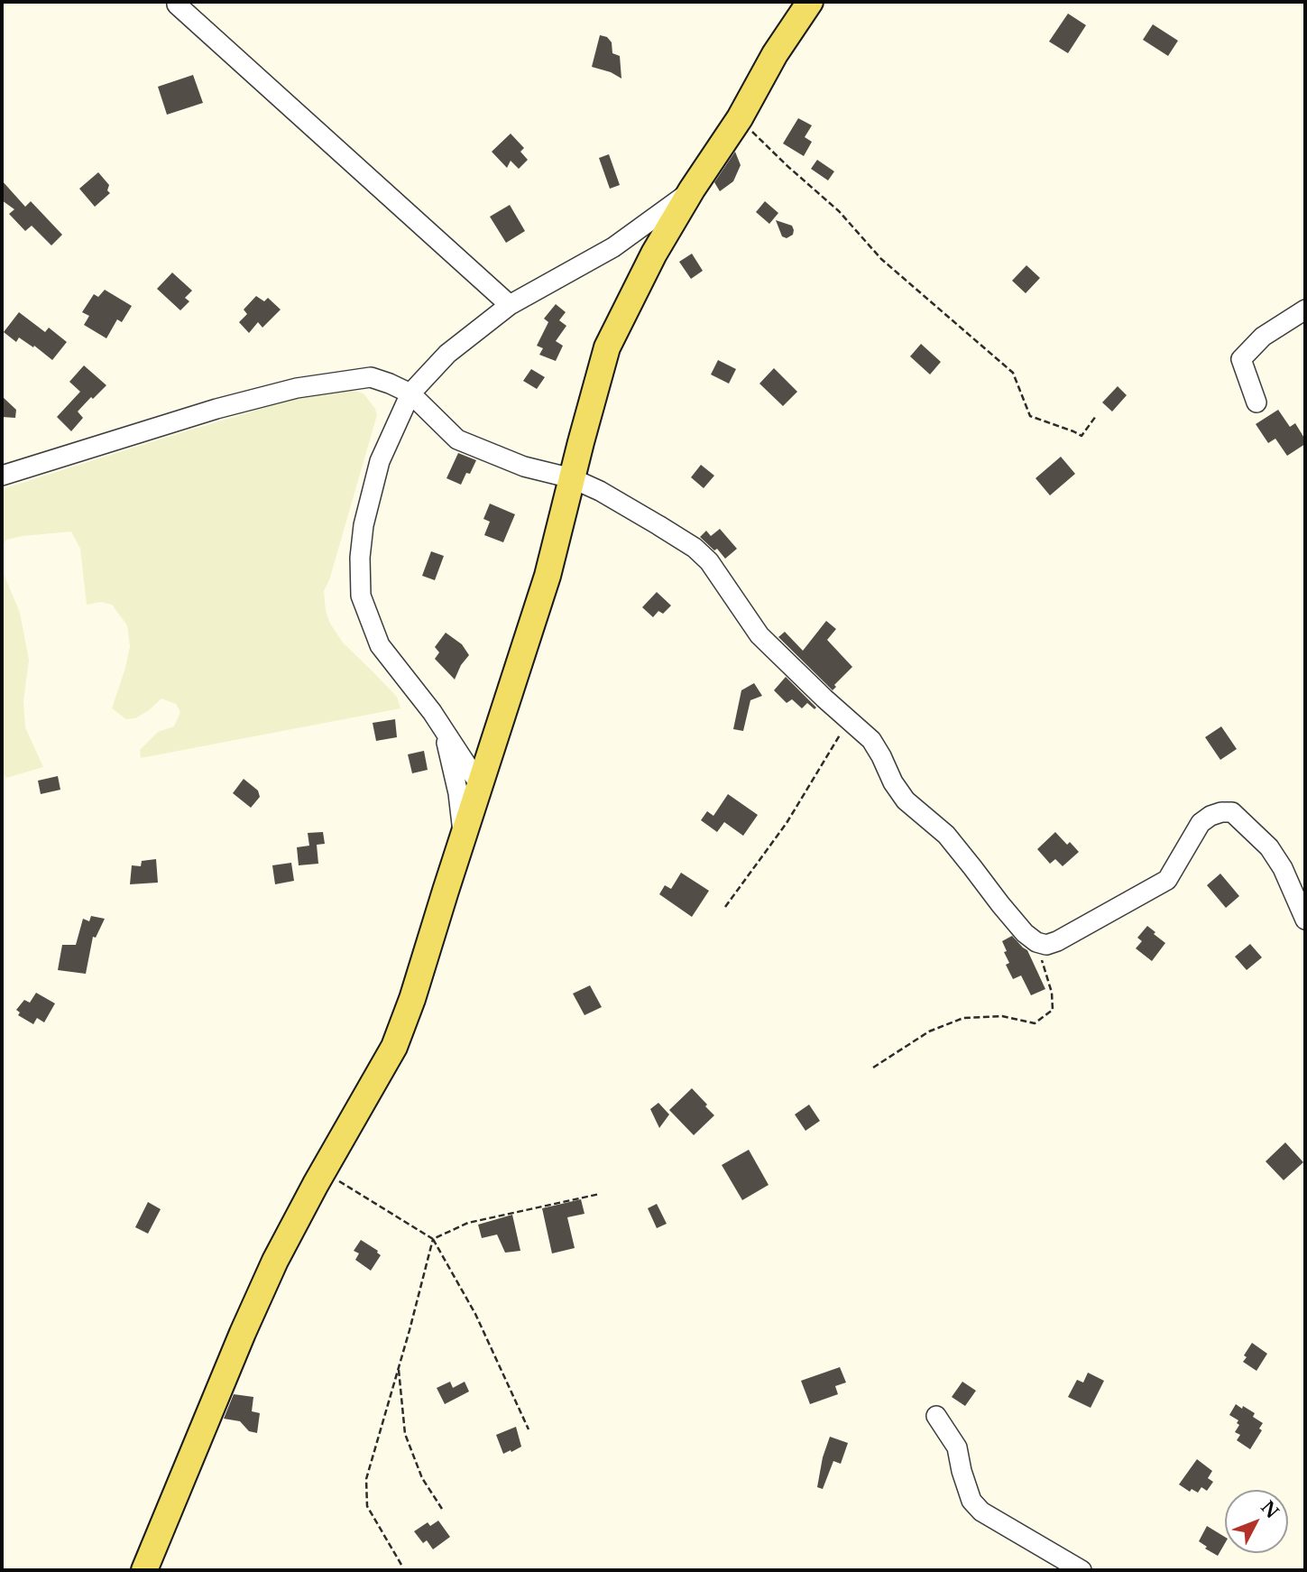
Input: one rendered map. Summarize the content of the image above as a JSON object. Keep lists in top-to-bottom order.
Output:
{
  "north": "top right"
}
